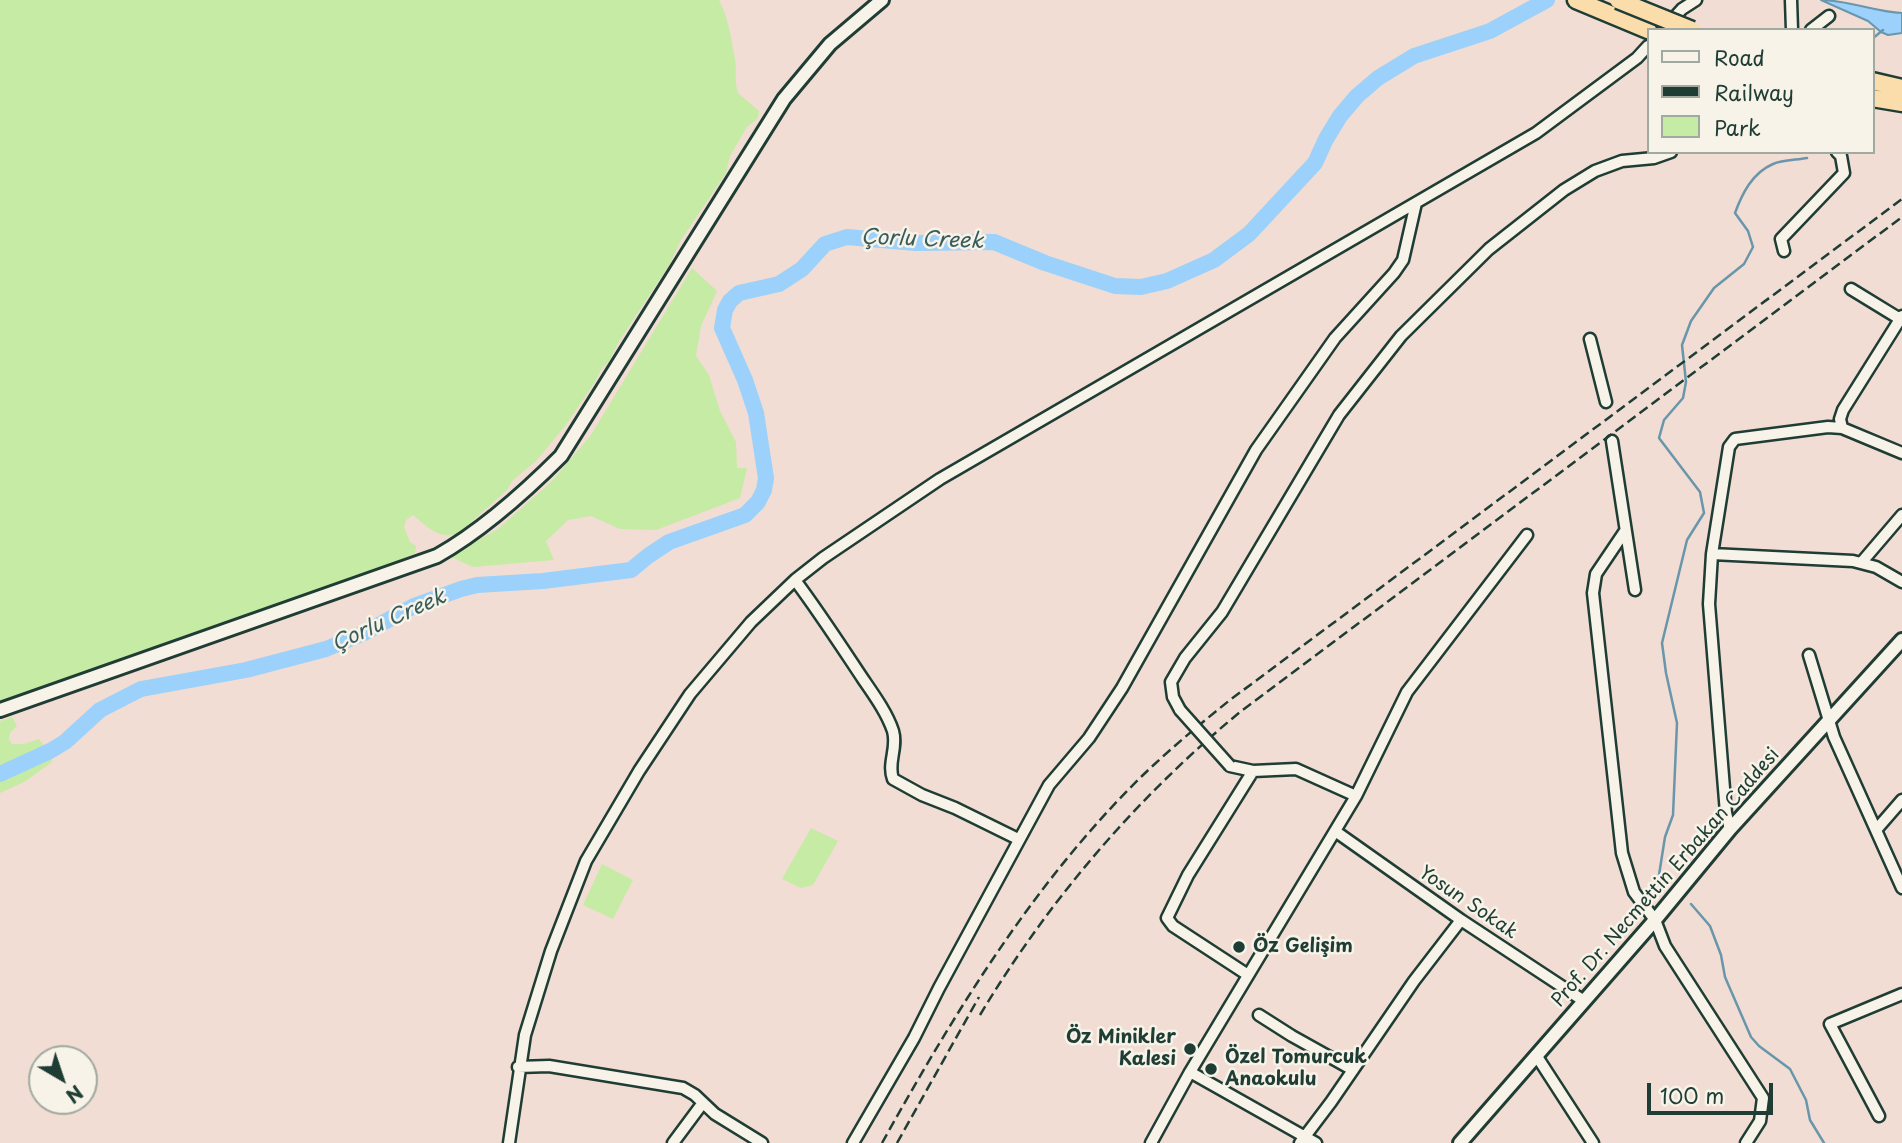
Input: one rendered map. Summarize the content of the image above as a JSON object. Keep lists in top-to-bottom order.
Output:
{
  "streets": {
    "street": ["Prof. Dr. Necmettin Erbakan Caddesi", "Yosun Sokak"]
  },
  "crossings": [
    ["Prof. Dr. Necmettin Erbakan Caddesi", "Yosun Sokak"]
  ],
  "water": ["Çorlu Creek"],
  "places": ["Öz Gelişim", "Öz Minikler Kalesi", "Özel Tomurcuk Anaokulu"],
  "legend": ["Road", "Railway", "Park"],
  "scale_bar": "100 m",
  "north": "bottom right"
}
